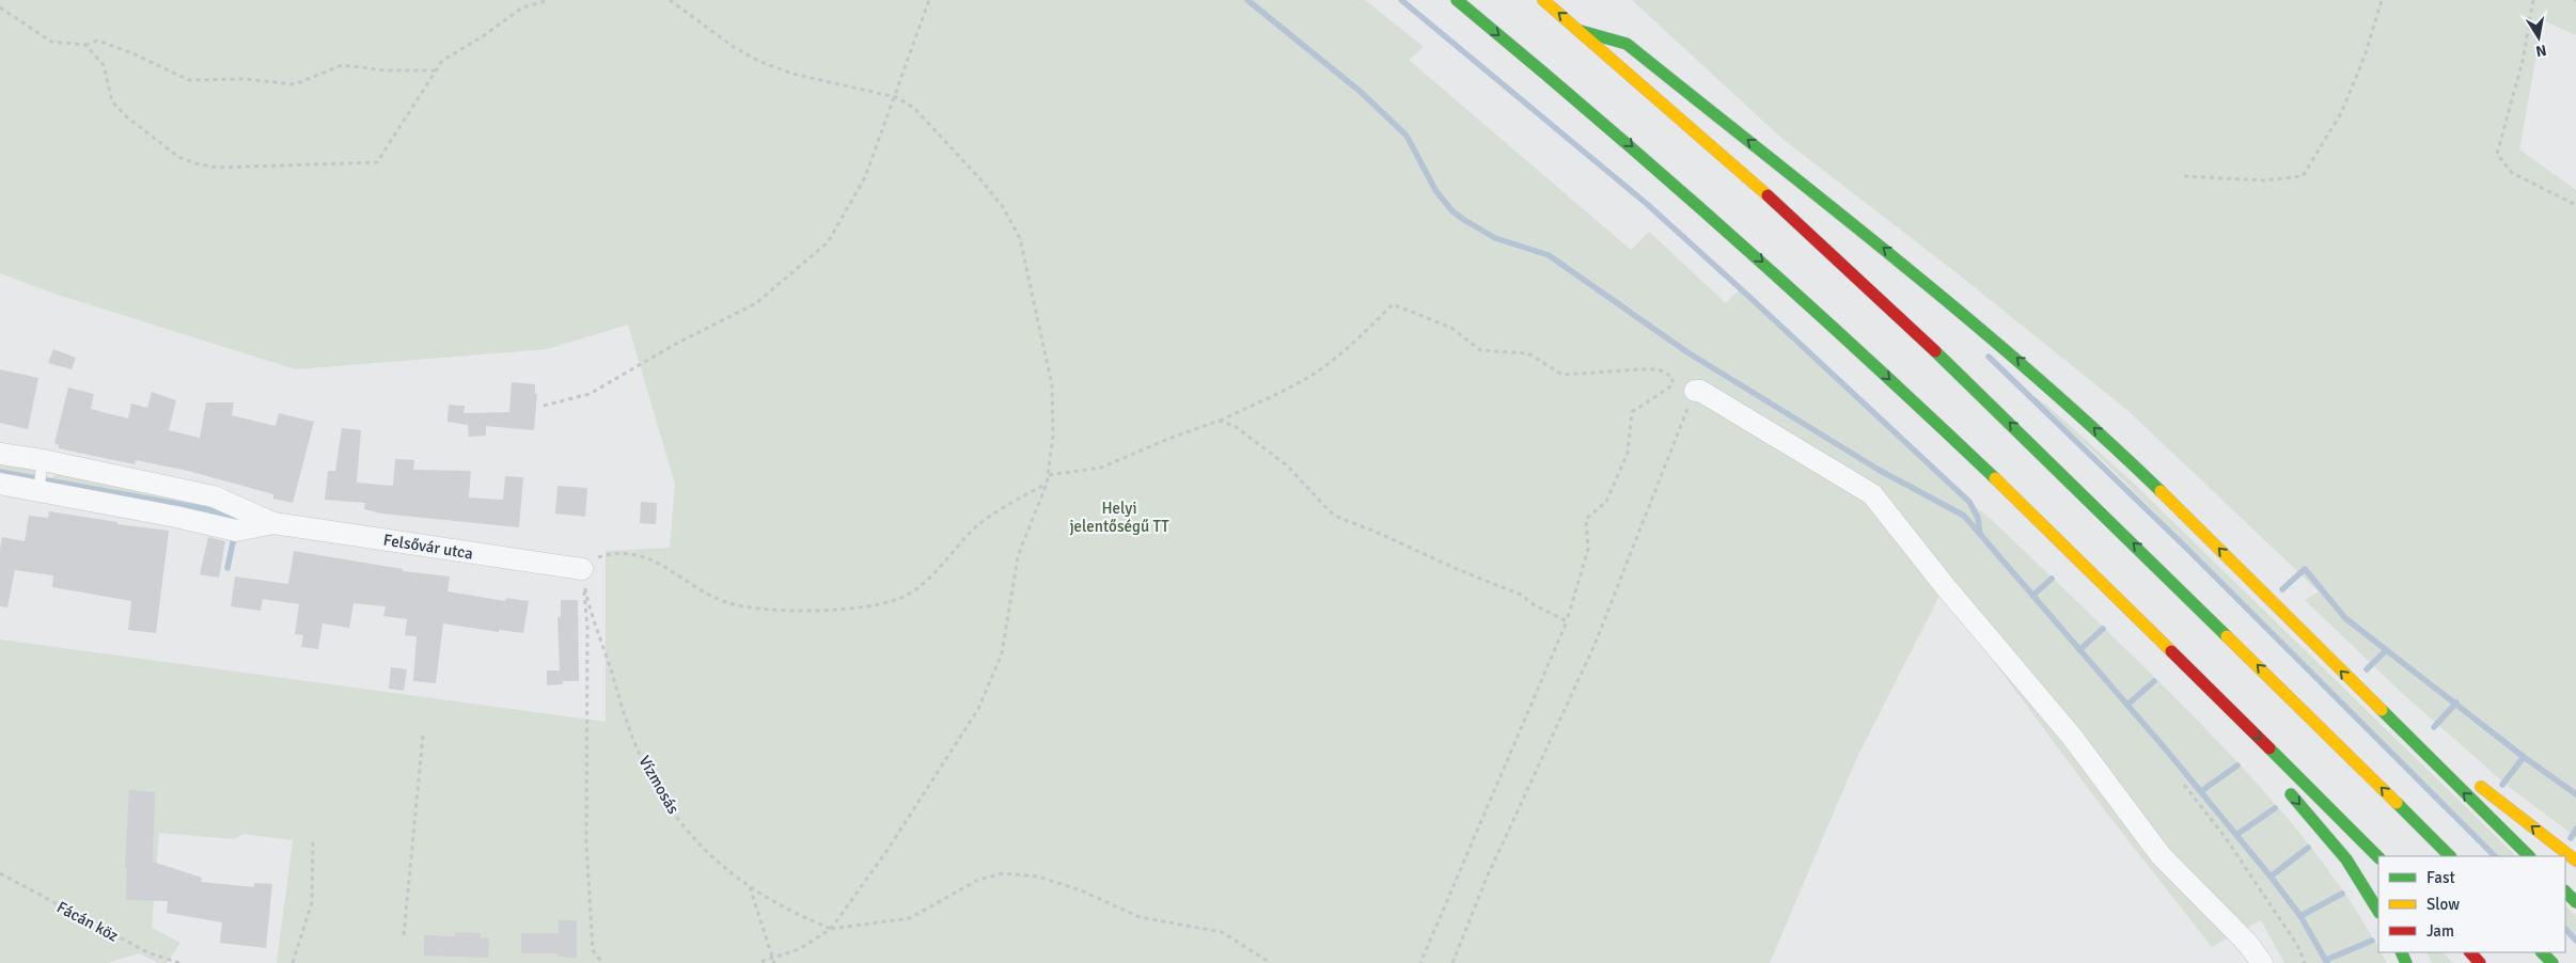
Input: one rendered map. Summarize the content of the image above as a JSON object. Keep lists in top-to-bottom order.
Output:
{
  "streets": {
    "street": ["Felsővár utca"],
    "path": ["Vízmosás", "Fácán köz"]
  },
  "crossings": [
    ["Felsővár utca", "Vízmosás"]
  ],
  "parks": ["Helyi jelentőségű TT"],
  "legend": ["Fast", "Slow", "Jam"],
  "north": "bottom"
}
